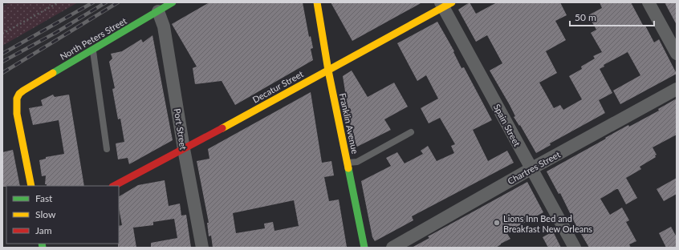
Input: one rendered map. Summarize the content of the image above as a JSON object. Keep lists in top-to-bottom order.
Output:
{
  "streets": {
    "street": [
      "North Peters Street",
      "Decatur Street",
      "Franklin Avenue",
      "Spain Street",
      "Port Street",
      "Chartres Street"
    ]
  },
  "crossings": [
    ["North Peters Street", "Port Street"],
    ["Decatur Street", "Franklin Avenue"],
    ["Decatur Street", "Spain Street"],
    ["Decatur Street", "Port Street"],
    ["Spain Street", "Chartres Street"]
  ],
  "places": ["Lions Inn Bed and Breakfast New Orleans"],
  "legend": ["Fast", "Slow", "Jam"],
  "scale_bar": "50 m"
}
